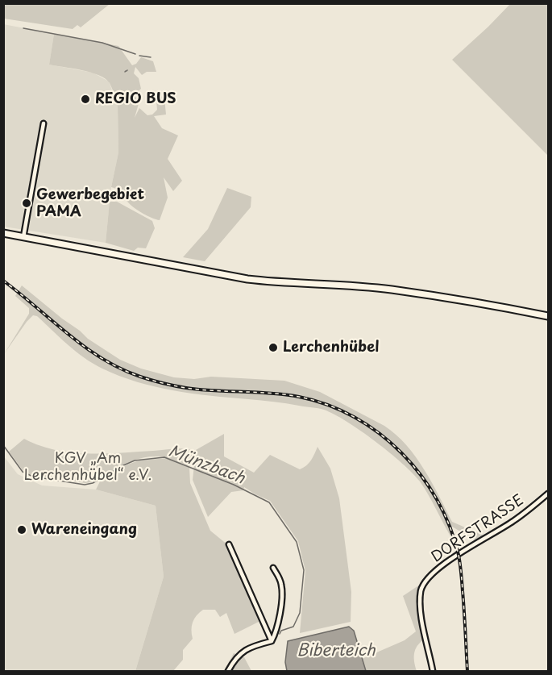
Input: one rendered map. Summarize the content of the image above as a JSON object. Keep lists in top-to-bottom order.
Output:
{
  "streets": {
    "street": ["DORFSTRASSE"]
  },
  "water": ["Münzbach", "Biberteich"],
  "parks": ["KGV „Am Lerchenhübel“ e.V."],
  "places": [
    "REGIO BUS",
    "Gewerbegebiet PAMA",
    "Lerchenhübel",
    "Wareneingang"
  ]
}
